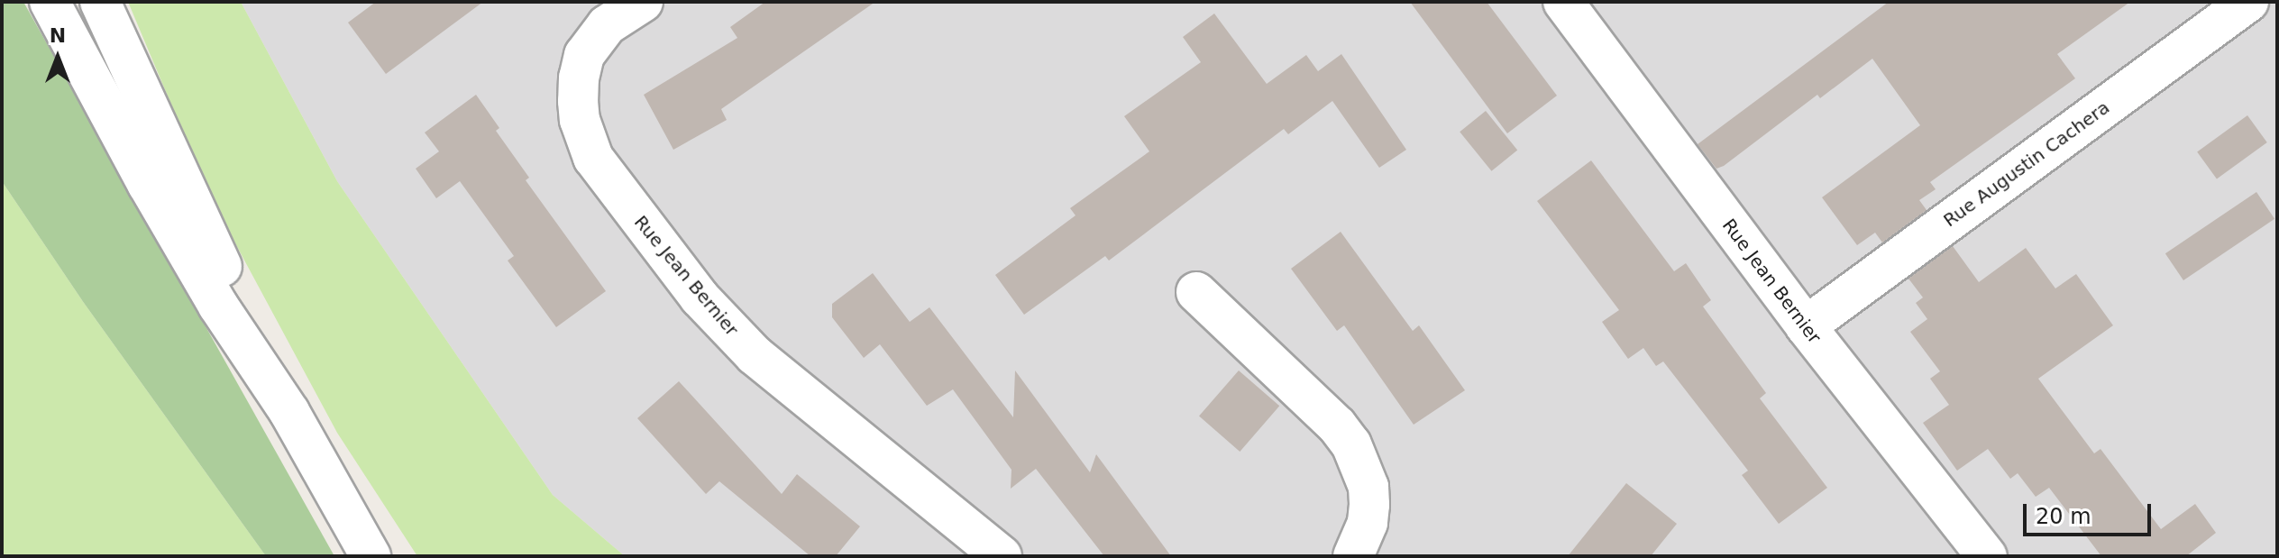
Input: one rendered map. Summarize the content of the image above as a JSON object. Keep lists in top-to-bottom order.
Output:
{
  "streets": {
    "street": ["Rue Augustin Cachera", "Rue Jean Bernier"]
  },
  "crossings": [
    ["Rue Augustin Cachera", "Rue Jean Bernier"]
  ],
  "scale_bar": "20 m",
  "north": "top"
}
